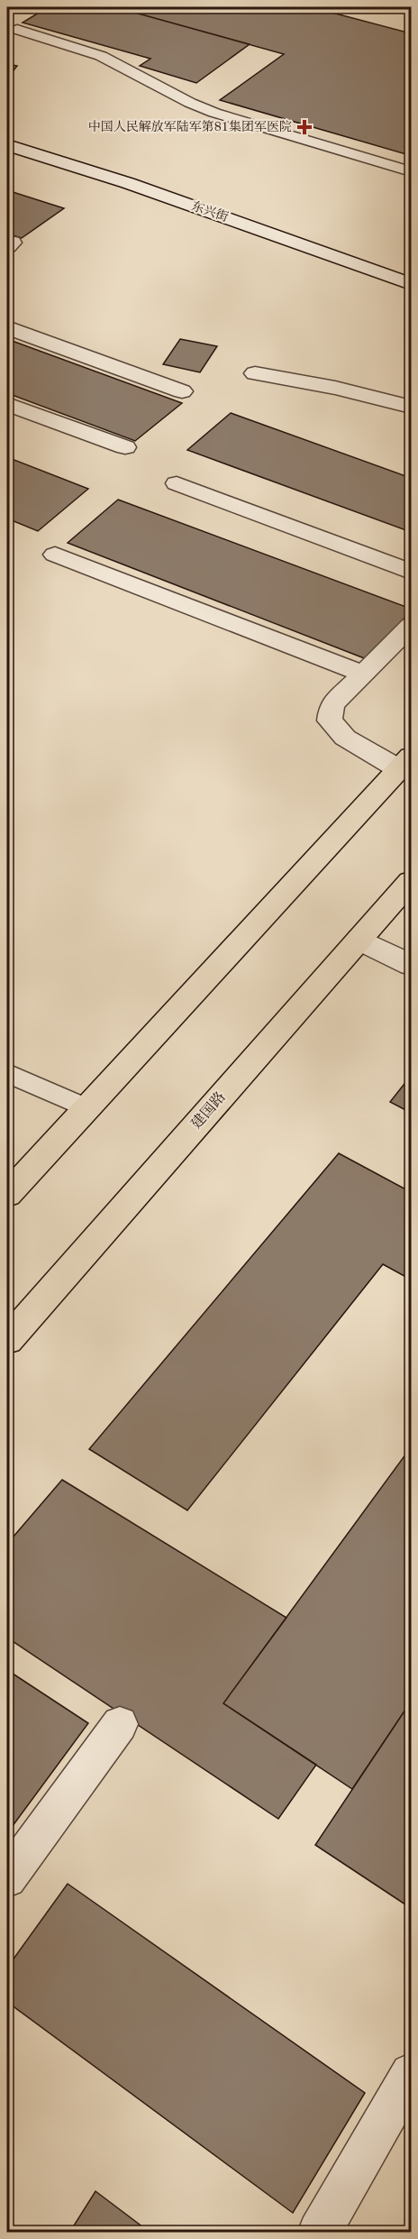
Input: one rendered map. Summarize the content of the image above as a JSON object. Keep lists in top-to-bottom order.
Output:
{
  "streets": {
    "main road": ["建国路"],
    "street": ["东兴街"]
  },
  "places": {
    "health": ["中国人民解放军陆军第81集团军医院"]
  }
}
